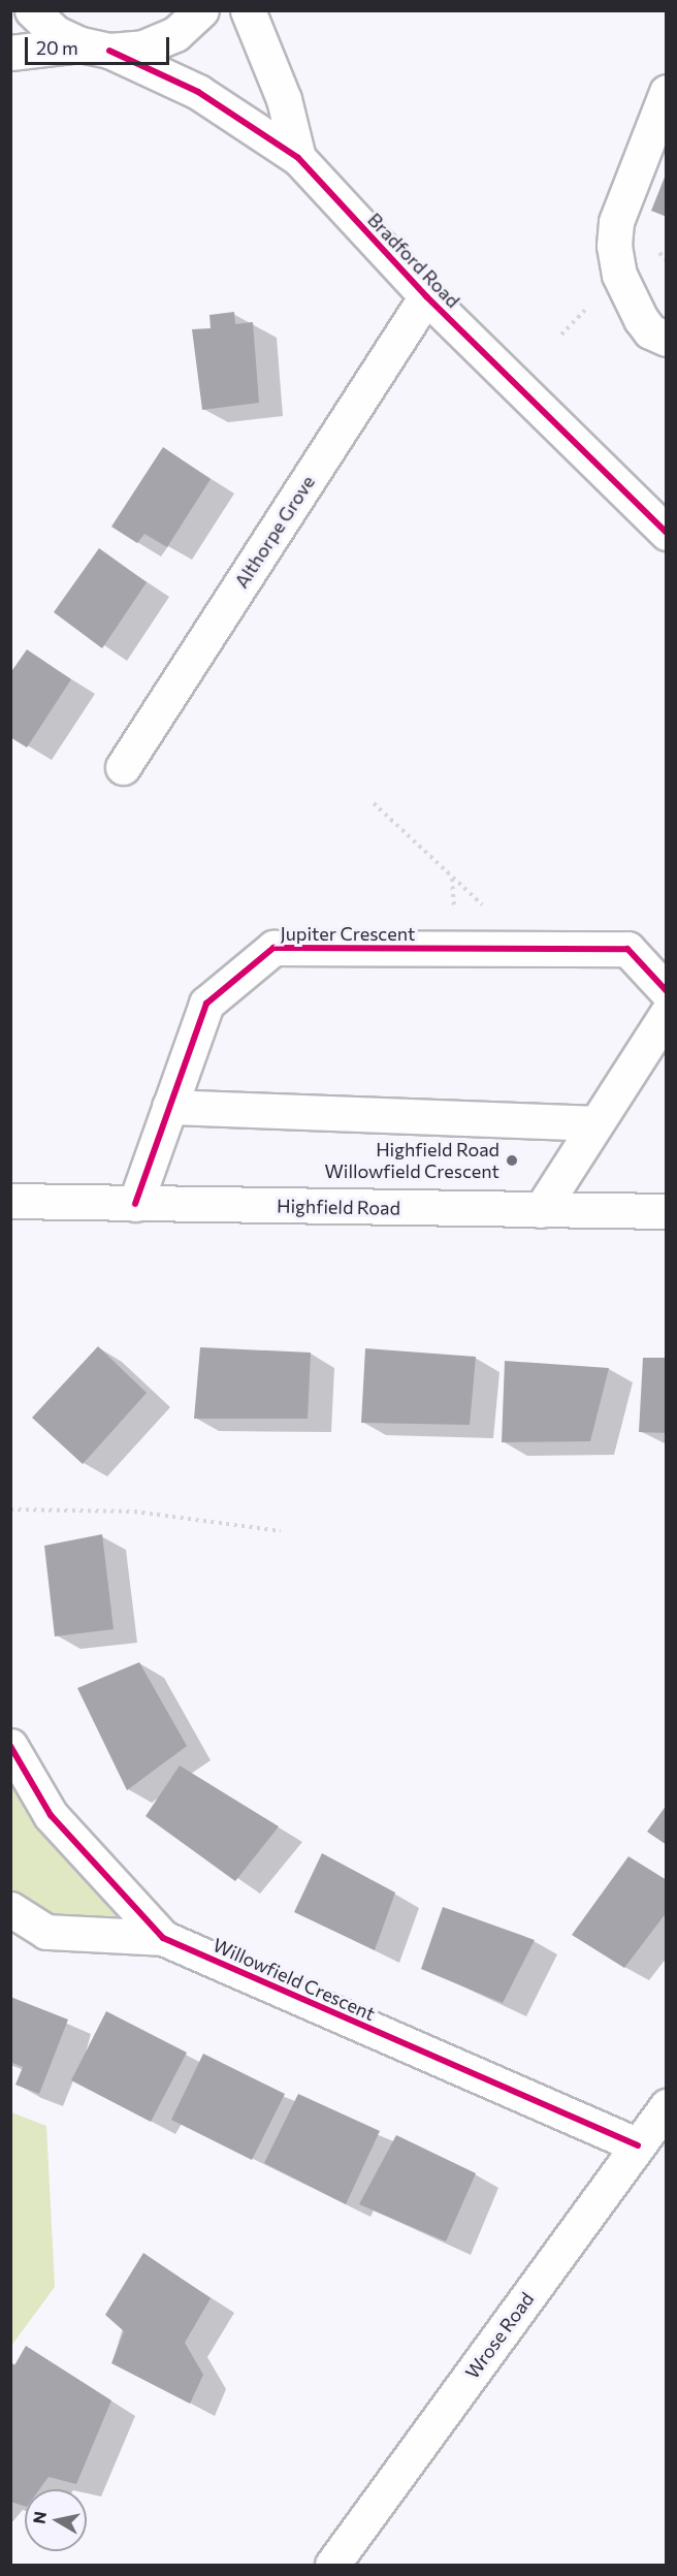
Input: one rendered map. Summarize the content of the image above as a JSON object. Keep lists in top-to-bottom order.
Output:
{
  "streets": {
    "street": [
      "Bradford Road",
      "Althorpe Grove",
      "Jupiter Crescent",
      "Highfield Road",
      "Willowfield Crescent",
      "Wrose Road"
    ]
  },
  "crossings": [
    ["Bradford Road", "Althorpe Grove"],
    ["Jupiter Crescent", "Highfield Road"],
    ["Willowfield Crescent", "Wrose Road"]
  ],
  "places": ["Highfield Road Willowfield Crescent"],
  "scale_bar": "20 m",
  "north": "left"
}
